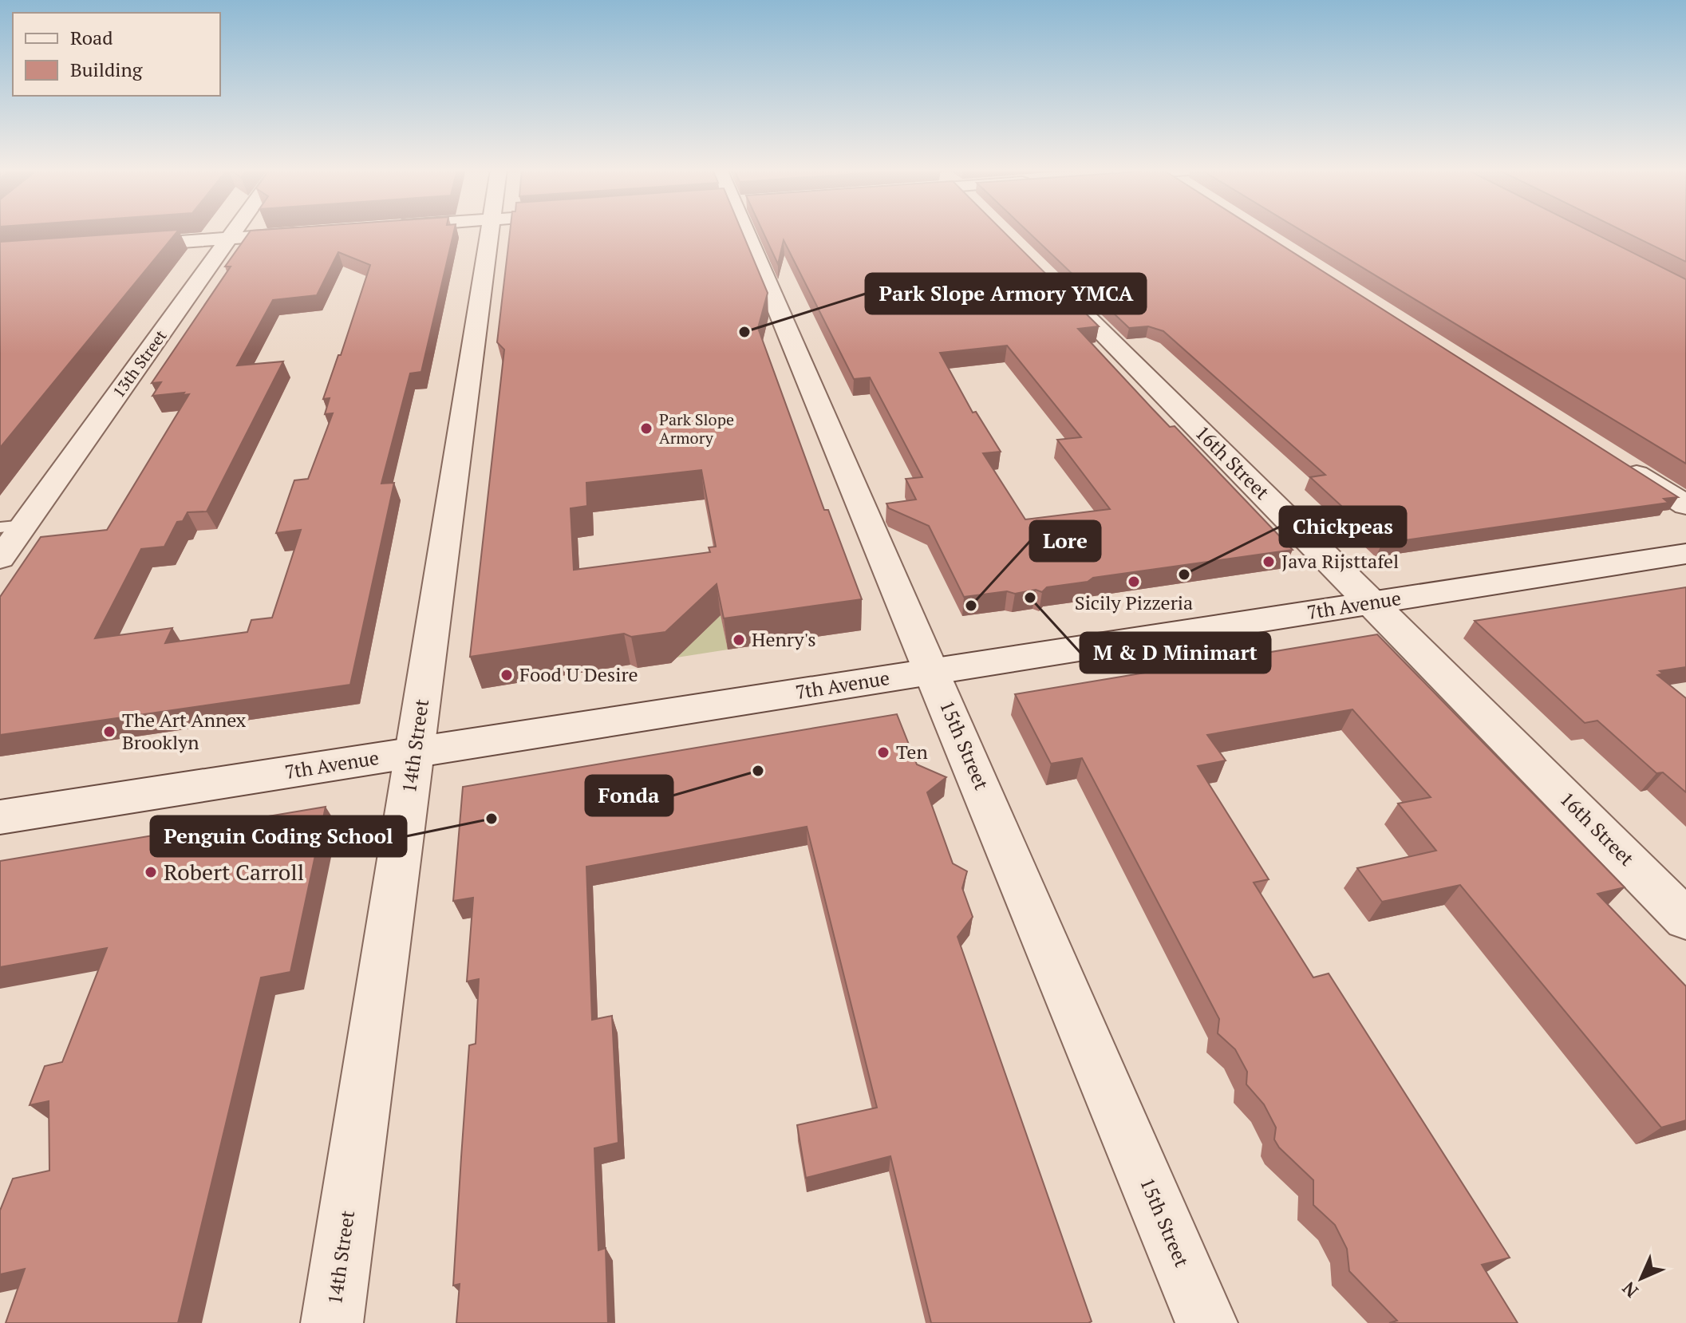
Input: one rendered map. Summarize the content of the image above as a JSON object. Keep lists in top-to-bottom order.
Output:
{
  "streets": {
    "street": [
      "13th Street",
      "16th Street",
      "7th Avenue",
      "15th Street",
      "14th Street"
    ]
  },
  "crossings": [
    ["16th Street", "7th Avenue"],
    ["7th Avenue", "15th Street"],
    ["7th Avenue", "14th Street"]
  ],
  "places": [
    "Park Slope Armory YMCA",
    "Park Slope Armory",
    "Java Rijsttafel",
    "Chickpeas",
    "Sicily Pizzeria",
    "M & D Minimart",
    "Lore",
    "Henry's",
    "Food U Desire",
    "The Art Annex Brooklyn",
    "Ten",
    "Fonda",
    "Penguin Coding School",
    "Robert Carroll"
  ],
  "legend": ["Road", "Building"],
  "north": "bottom left"
}
